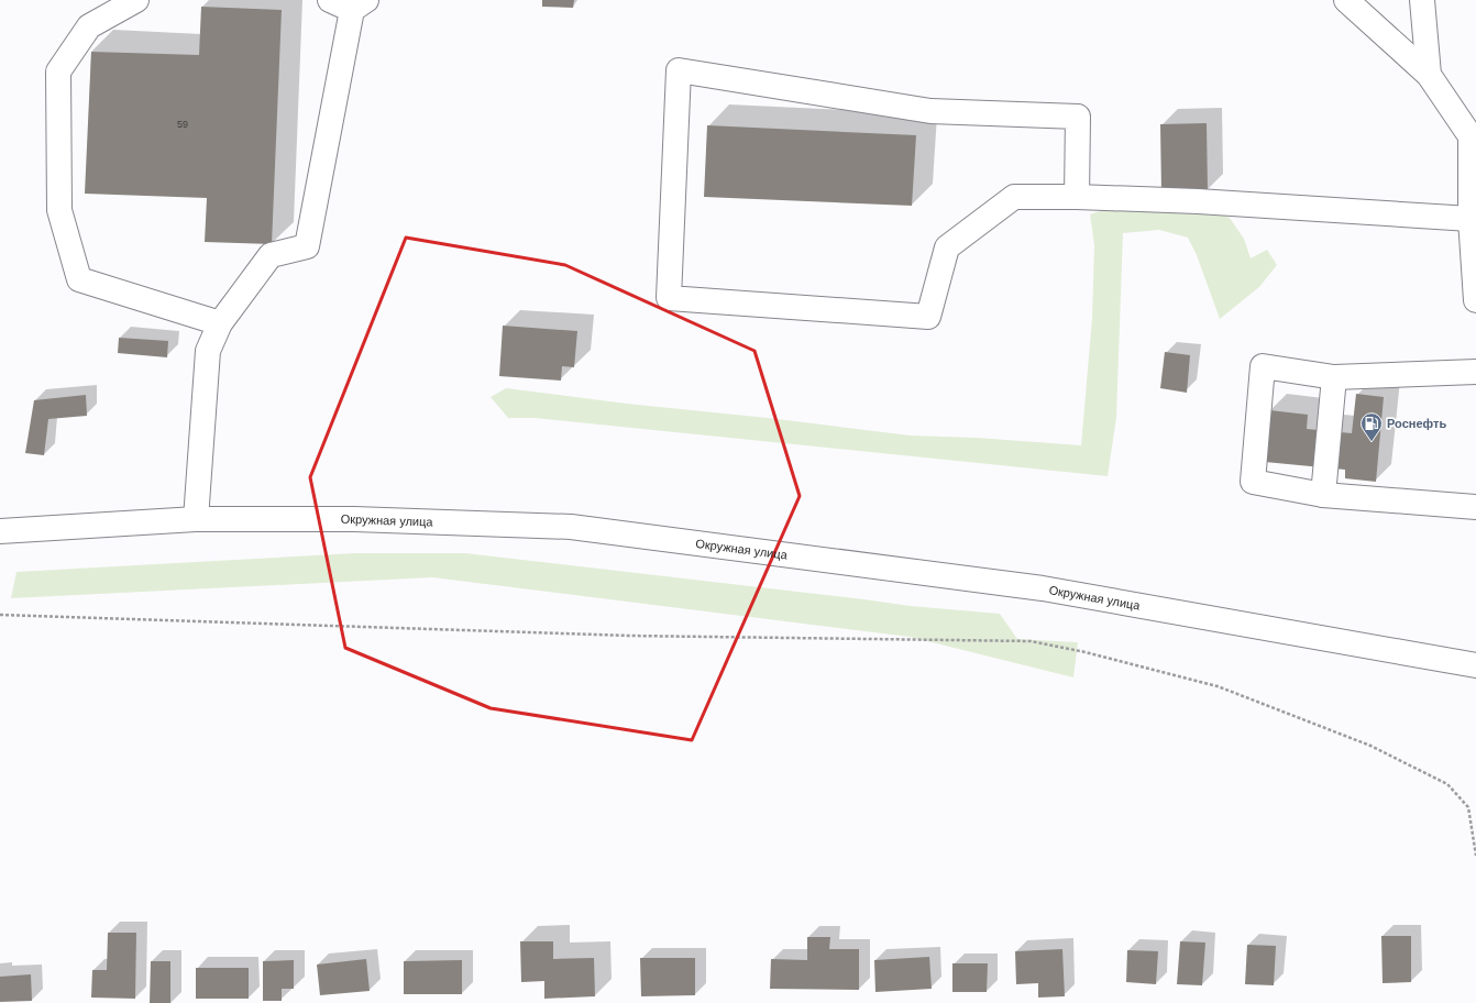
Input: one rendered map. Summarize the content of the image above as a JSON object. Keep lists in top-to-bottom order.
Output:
{
  "streets": {
    "main road": ["Окружная улица"]
  },
  "places": {
    "fuel station": ["Роснефть"]
  },
  "house_numbers": ["59"]
}
